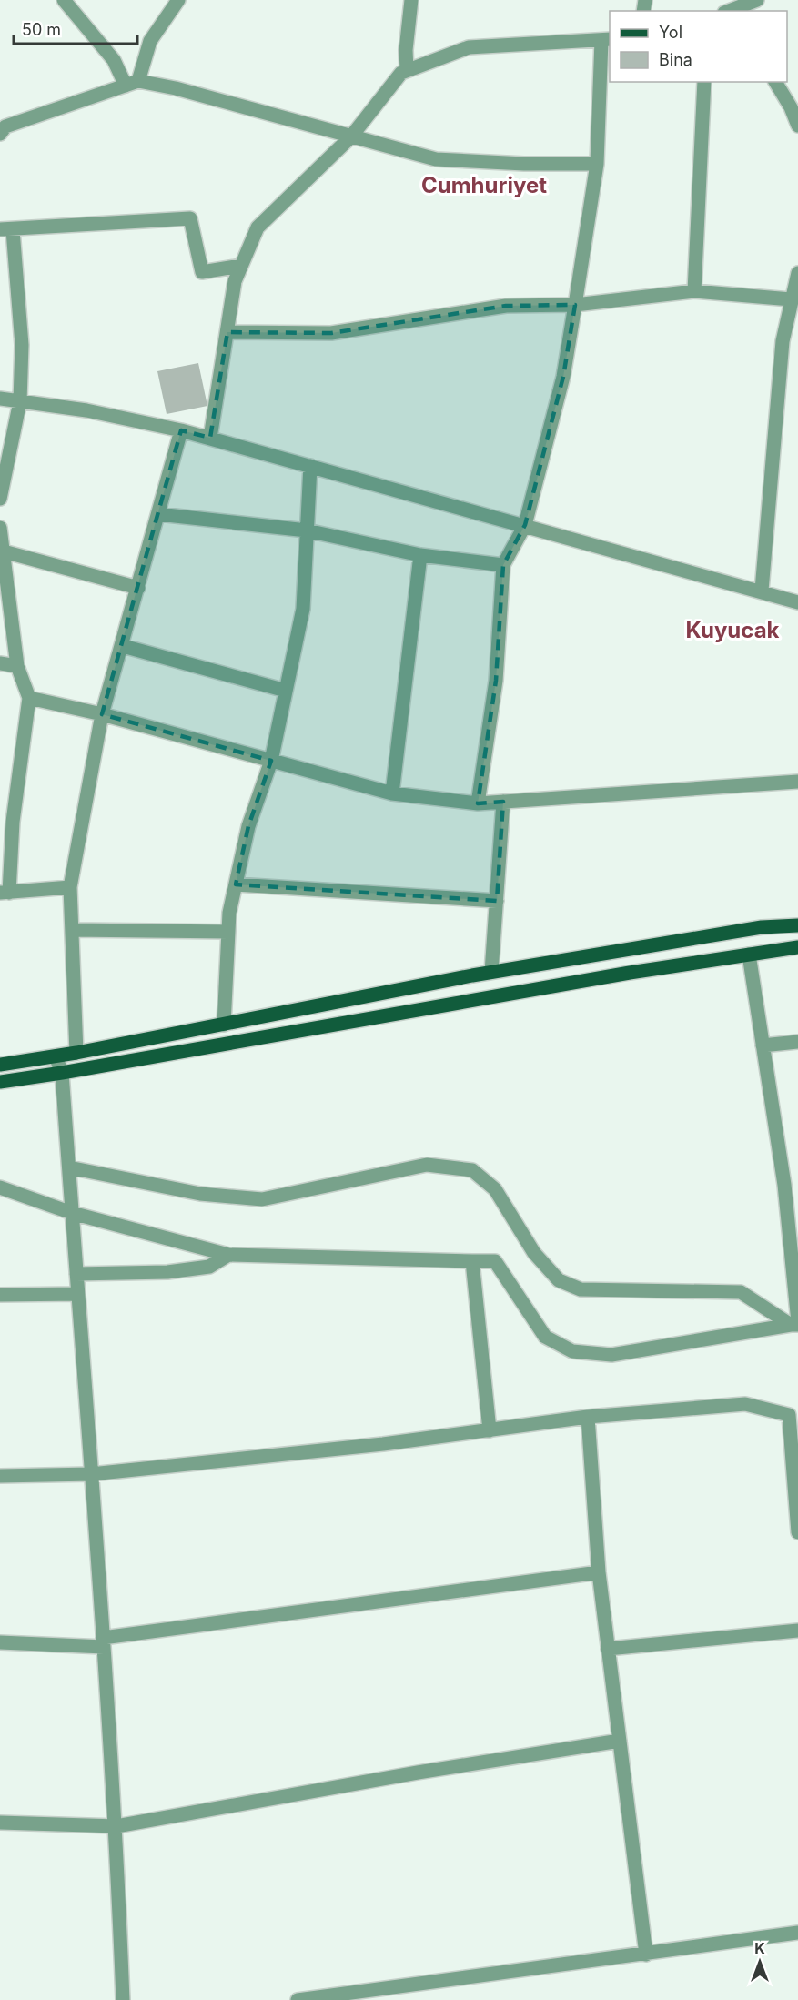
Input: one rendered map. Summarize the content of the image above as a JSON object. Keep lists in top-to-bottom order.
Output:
{
  "districts": ["Cumhuriyet", "Kuyucak"],
  "legend": ["Yol", "Bina"],
  "scale_bar": "50 m",
  "north": "top"
}
